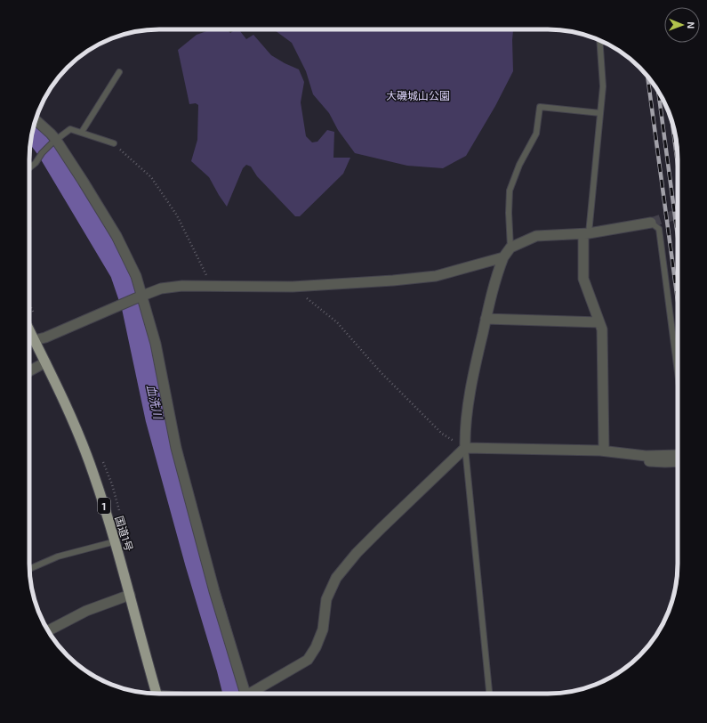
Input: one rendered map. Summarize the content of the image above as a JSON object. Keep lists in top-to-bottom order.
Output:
{
  "streets": {
    "highway": ["1", "国道1号"]
  },
  "water": ["血洗川"],
  "parks": ["大磯城山公園"],
  "north": "right"
}
